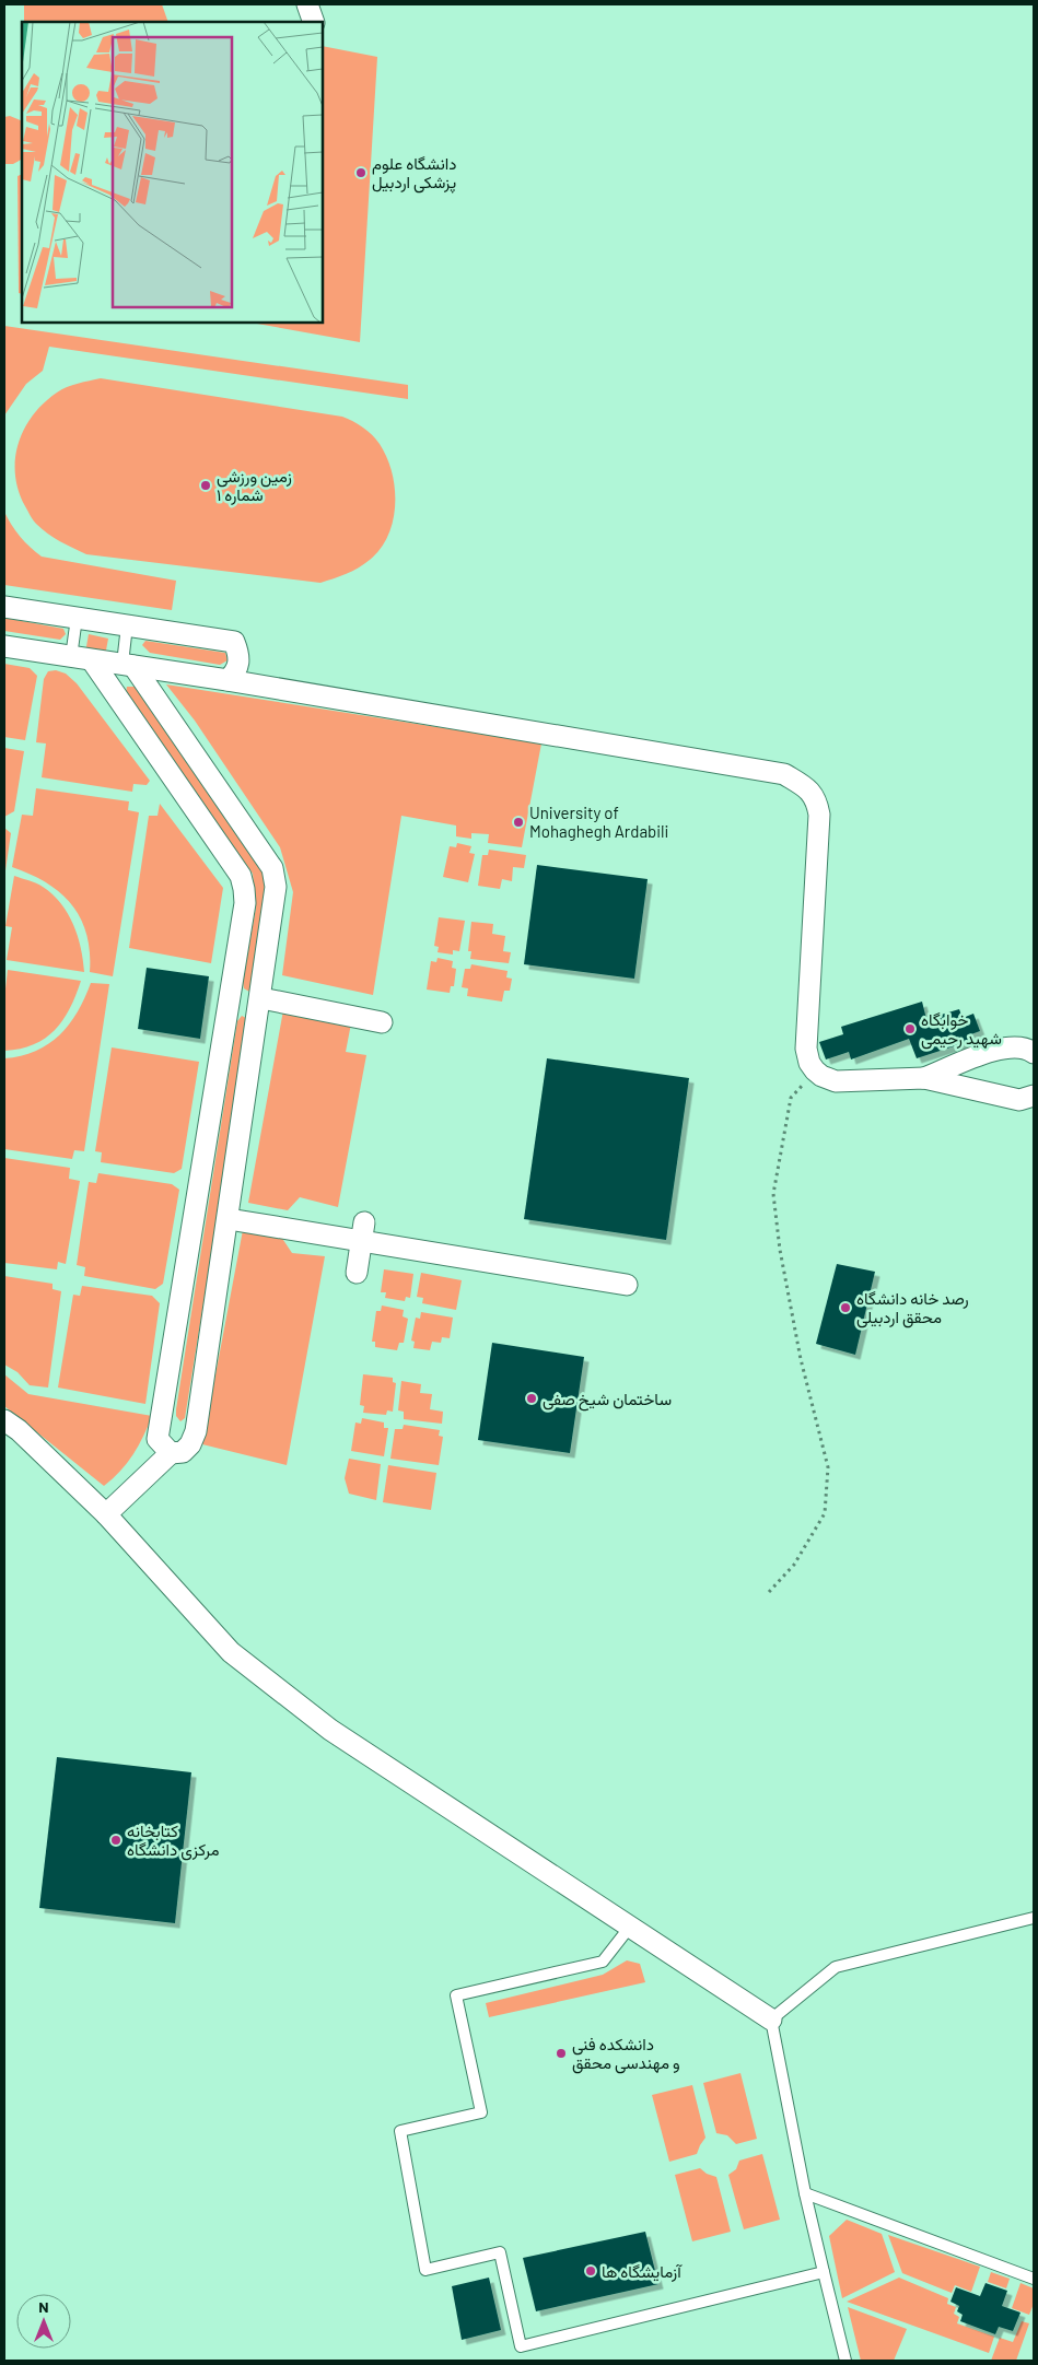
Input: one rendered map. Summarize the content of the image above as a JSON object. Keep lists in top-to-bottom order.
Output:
{
  "places": [
    "دانشگاه علوم پزشکی اردبیل",
    "زمین ورزشی شماره ۱",
    "University of Mohaghegh Ardabili",
    "خوابگاه شهید رحیمی",
    "رصد خانه دانشگاه محقق اردبیلی",
    "ساختمان شیخ صفی",
    "کتابخانه مرکزی دانشگاه",
    "دانشکده فنی و مهندسی محقق",
    "آزمایشگاه ها"
  ],
  "north": "top"
}
